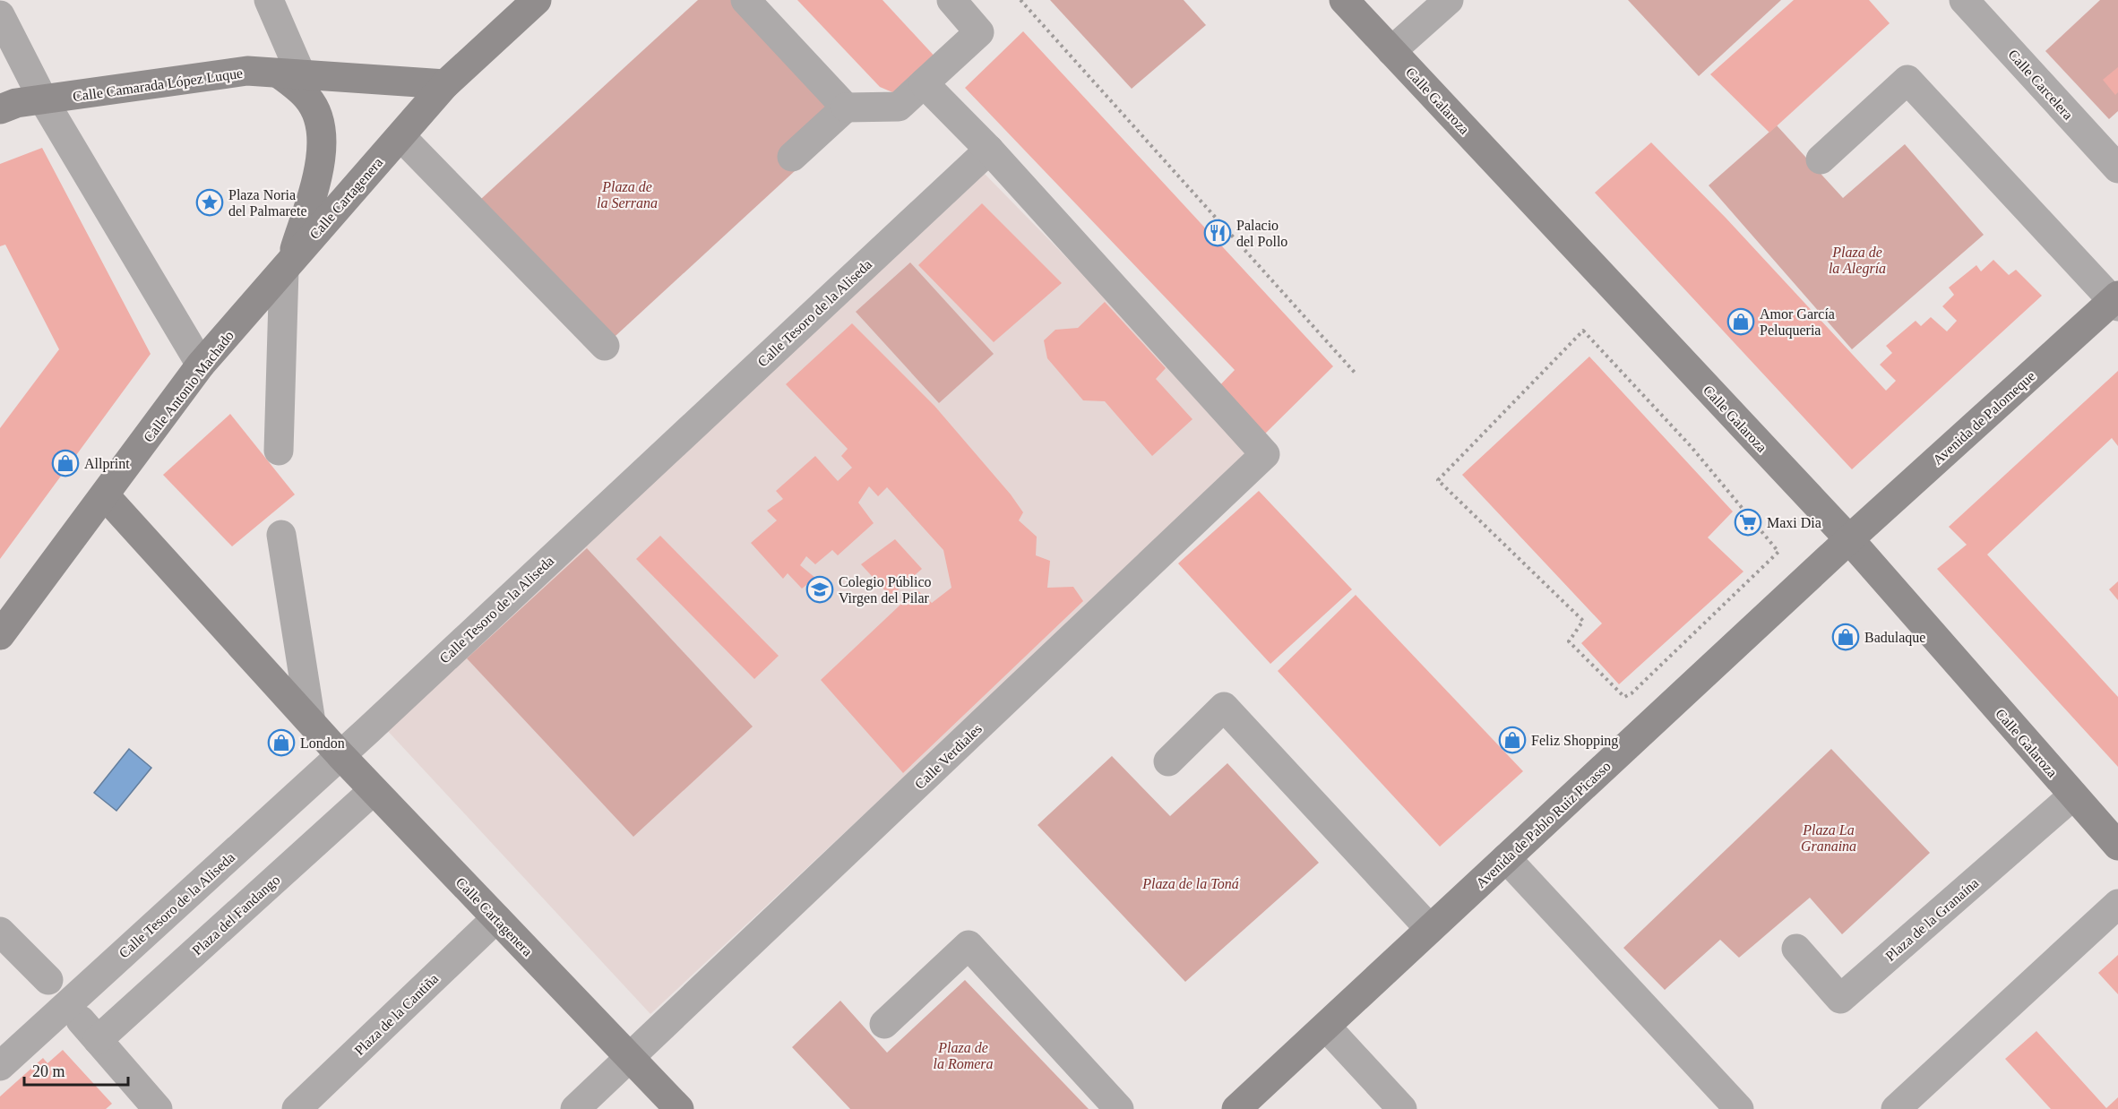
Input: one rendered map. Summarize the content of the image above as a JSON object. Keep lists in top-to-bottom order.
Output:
{
  "streets": {
    "street": [
      "Calle Camarada López Luque",
      "Calle Carcelera",
      "Calle Galaroza",
      "Calle Cartagenera",
      "Calle Tesoro de la Aliseda",
      "Calle Antonio Machado",
      "Avenida de Palomeque",
      "Calle Verdiales",
      "Avenida de Pablo Ruiz Picasso",
      "Plaza del Fandango",
      "Plaza de la Granaína",
      "Plaza de la Cantiña"
    ]
  },
  "crossings": [
    ["Calle Camarada López Luque", "Calle Cartagenera"],
    ["Calle Galaroza", "Avenida de Palomeque"],
    ["Calle Galaroza", "Avenida de Pablo Ruiz Picasso"],
    ["Calle Galaroza", "Plaza de la Granaína"],
    ["Calle Cartagenera", "Calle Tesoro de la Aliseda"],
    ["Calle Cartagenera", "Calle Antonio Machado"],
    ["Calle Cartagenera", "Calle Verdiales"],
    ["Calle Cartagenera", "Plaza del Fandango"],
    ["Calle Cartagenera", "Plaza de la Cantiña"],
    ["Calle Tesoro de la Aliseda", "Calle Verdiales"],
    ["Avenida de Palomeque", "Avenida de Pablo Ruiz Picasso"]
  ],
  "parks": [
    "Plaza de la Serrana",
    "Plaza de la Alegría",
    "Plaza La Granaina",
    "Plaza de la Toná",
    "Plaza de la Romera"
  ],
  "places": {
    "place": ["Plaza Noria del Palmarete"],
    "restaurant": ["Palacio del Pollo"],
    "shop": [
      "Amor García Peluqueria",
      "Allprint",
      "Badulaque",
      "Feliz Shopping",
      "London"
    ],
    "supermarket": ["Maxi Dia"],
    "school or university": ["Colegio Público Virgen del Pilar"]
  },
  "scale_bar": "20 m"
}
